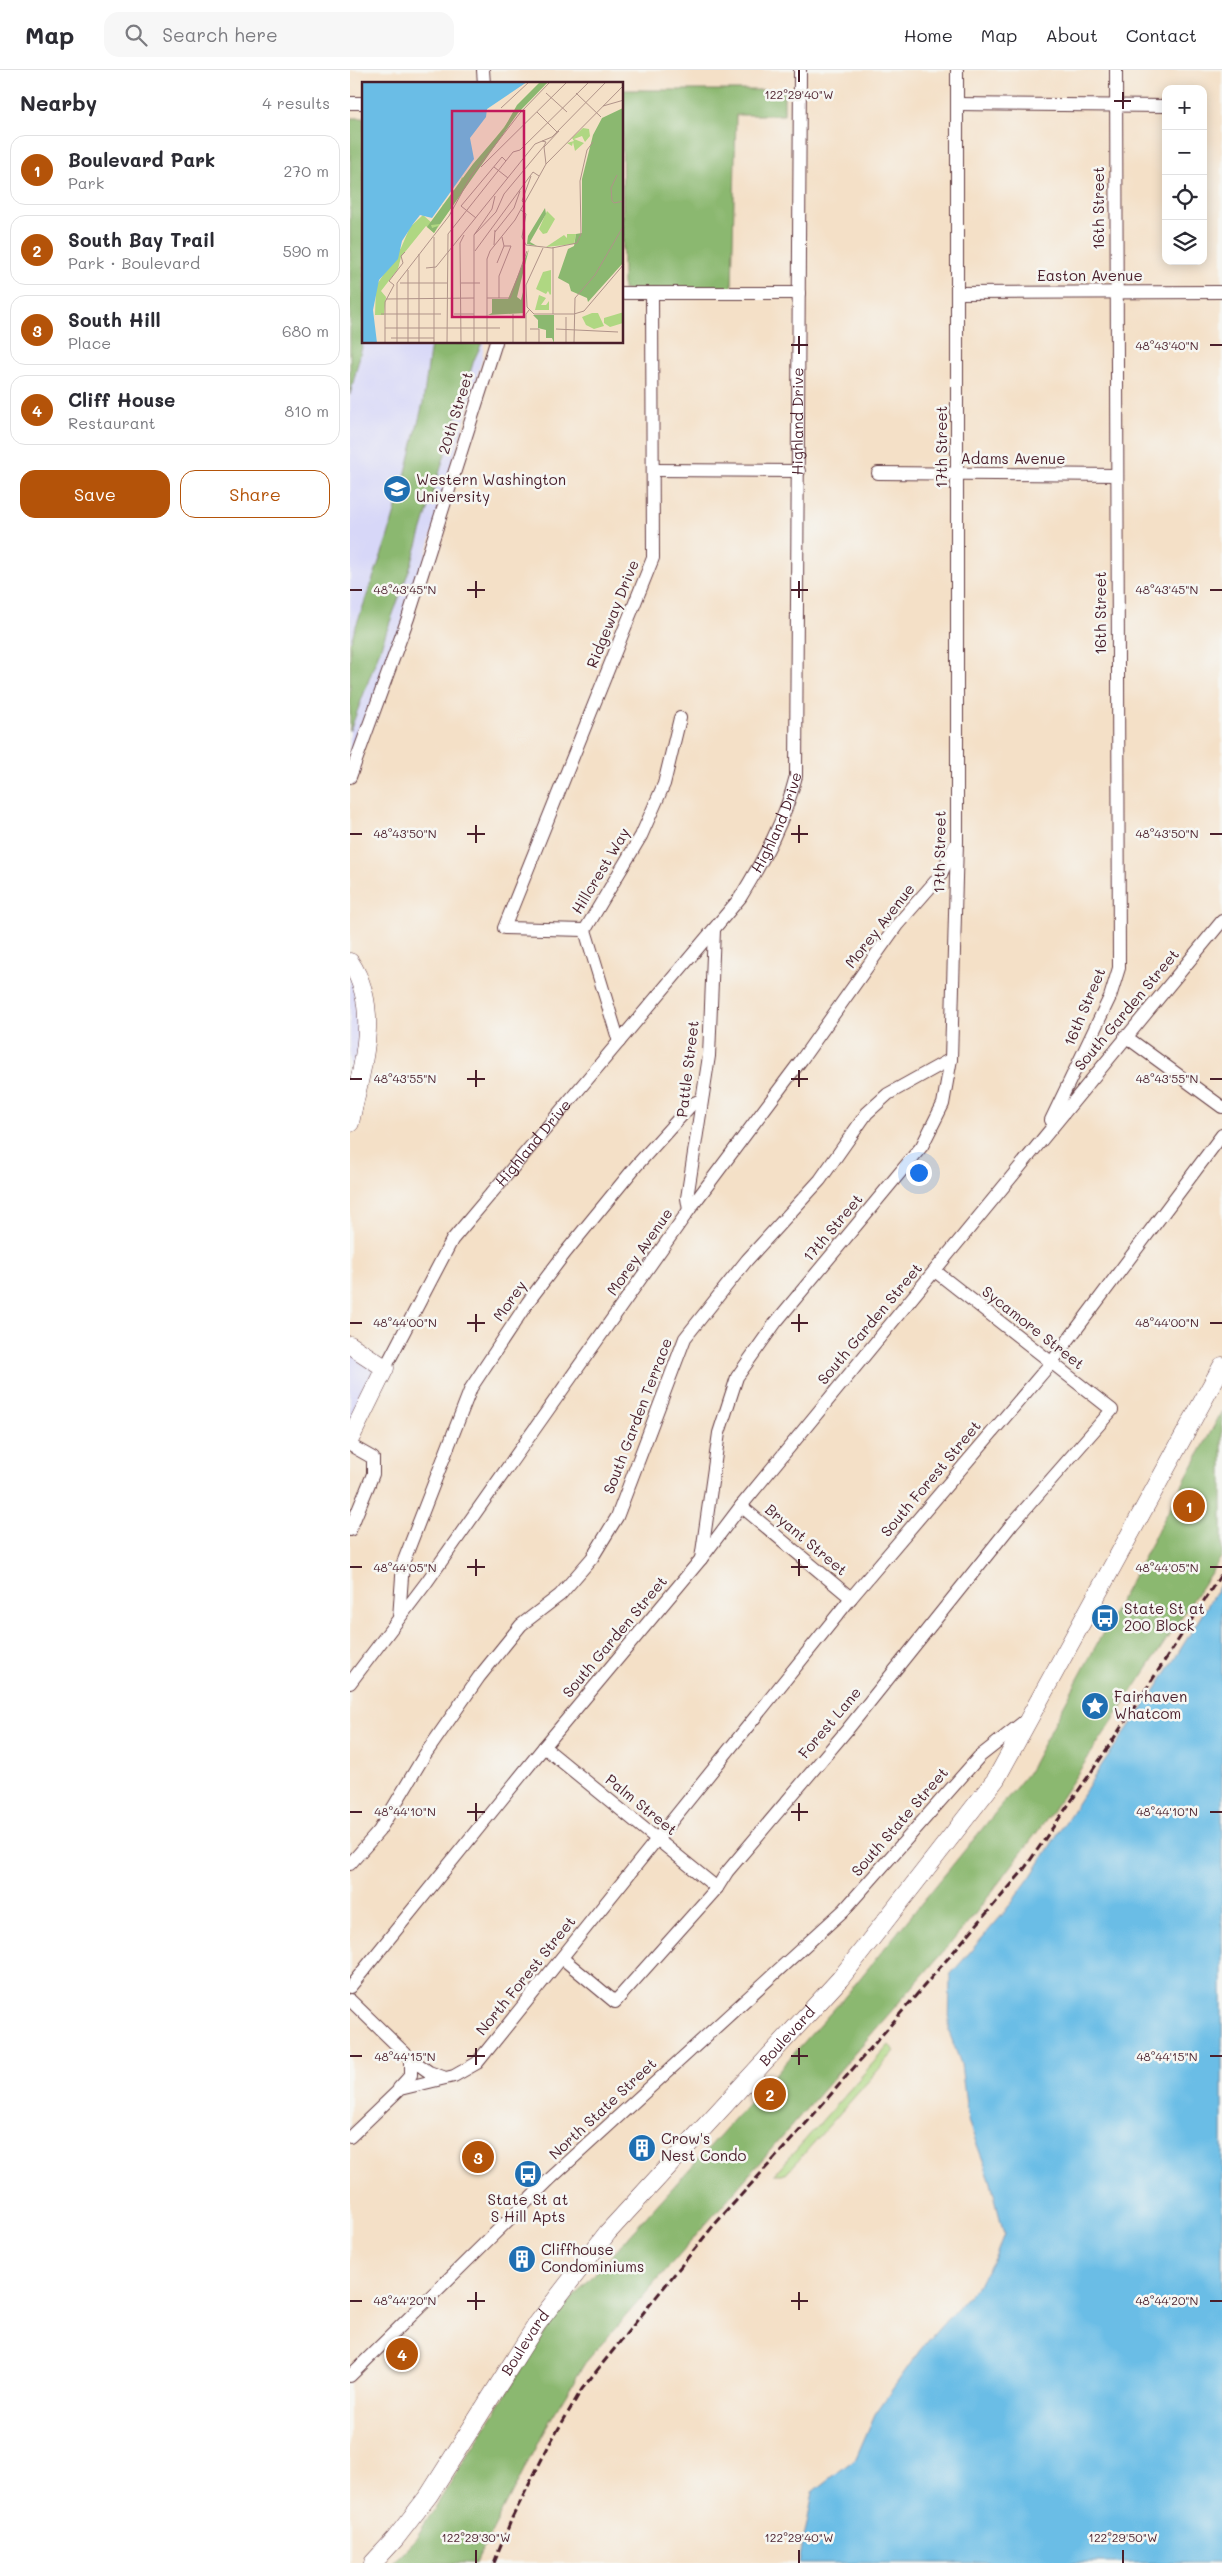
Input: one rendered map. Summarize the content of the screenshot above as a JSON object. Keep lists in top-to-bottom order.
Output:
{
  "streets": {
    "main road": ["Highland Drive", "Boulevard"],
    "street": [
      "16th Street",
      "Easton Avenue",
      "20th Street",
      "17th Street",
      "Adams Avenue",
      "Ridgeway Drive",
      "Hillcrest Way",
      "Morey Avenue",
      "South Garden Street",
      "Pattle Street",
      "Morey",
      "Sycamore Street",
      "South Garden Terrace",
      "South Forest Street",
      "Bryant Street",
      "Forest Lane",
      "Palm Street",
      "South State Street",
      "North Forest Street",
      "North State Street"
    ]
  },
  "crossings": [
    ["16th Street", "Easton Avenue"],
    ["16th Street", "Adams Avenue"],
    ["16th Street", "South Garden Street"],
    ["Easton Avenue", "17th Street"],
    ["Highland Drive", "Hillcrest Way"],
    ["Highland Drive", "Pattle Street"],
    ["17th Street", "Adams Avenue"],
    ["17th Street", "Morey Avenue"],
    ["17th Street", "South Garden Street"],
    ["17th Street", "South Garden Terrace"],
    ["Ridgeway Drive", "Hillcrest Way"],
    ["Morey Avenue", "Pattle Street"],
    ["Morey Avenue", "Morey"],
    ["South Garden Street", "Sycamore Street"],
    ["South Garden Street", "Bryant Street"],
    ["South Garden Street", "Palm Street"],
    ["Pattle Street", "Morey"],
    ["Sycamore Street", "South Forest Street"],
    ["Sycamore Street", "Forest Lane"],
    ["South Forest Street", "Bryant Street"],
    ["South Forest Street", "Palm Street"],
    ["South Forest Street", "North Forest Street"],
    ["Forest Lane", "Palm Street"],
    ["Forest Lane", "North Forest Street"],
    ["Palm Street", "North Forest Street"],
    ["South State Street", "Boulevard"],
    ["South State Street", "North State Street"]
  ],
  "places": {
    "school or university": ["Western Washington University"],
    "bus stop": ["State St at 200 Block", "State St at S Hill Apts"],
    "place": ["Fairhaven Whatcom"],
    "building": ["Crow's Nest Condo", "Cliffhouse Condominiums"]
  },
  "page": {
    "header": "Map",
    "search": "Search here",
    "nav": [
      "Home",
      "Map",
      "About",
      "Contact"
    ],
    "heading": ["Nearby", "4 results"],
    "map_buttons": ["+", "−"],
    "list": [
      {
        "mark": "1",
        "name": "Boulevard Park",
        "note": "Park",
        "value": "270 m"
      },
      {
        "mark": "2",
        "name": "South Bay Trail",
        "note": "Park · Boulevard",
        "value": "590 m"
      },
      {
        "mark": "3",
        "name": "South Hill",
        "note": "Place",
        "value": "680 m"
      },
      {
        "mark": "4",
        "name": "Cliff House",
        "note": "Restaurant",
        "value": "810 m"
      }
    ],
    "buttons": ["Save", "Share"],
    "pins": [
      "1",
      "2",
      "3",
      "4"
    ]
  },
  "coordinates": [
    "122°29'40\"W",
    "48°43'40\"N",
    "48°43'45\"N",
    "48°43'50\"N",
    "48°43'55\"N",
    "48°44'00\"N",
    "48°44'05\"N",
    "48°44'10\"N",
    "48°44'15\"N",
    "48°44'20\"N",
    "122°29'30\"W",
    "122°29'50\"W"
  ]
}
